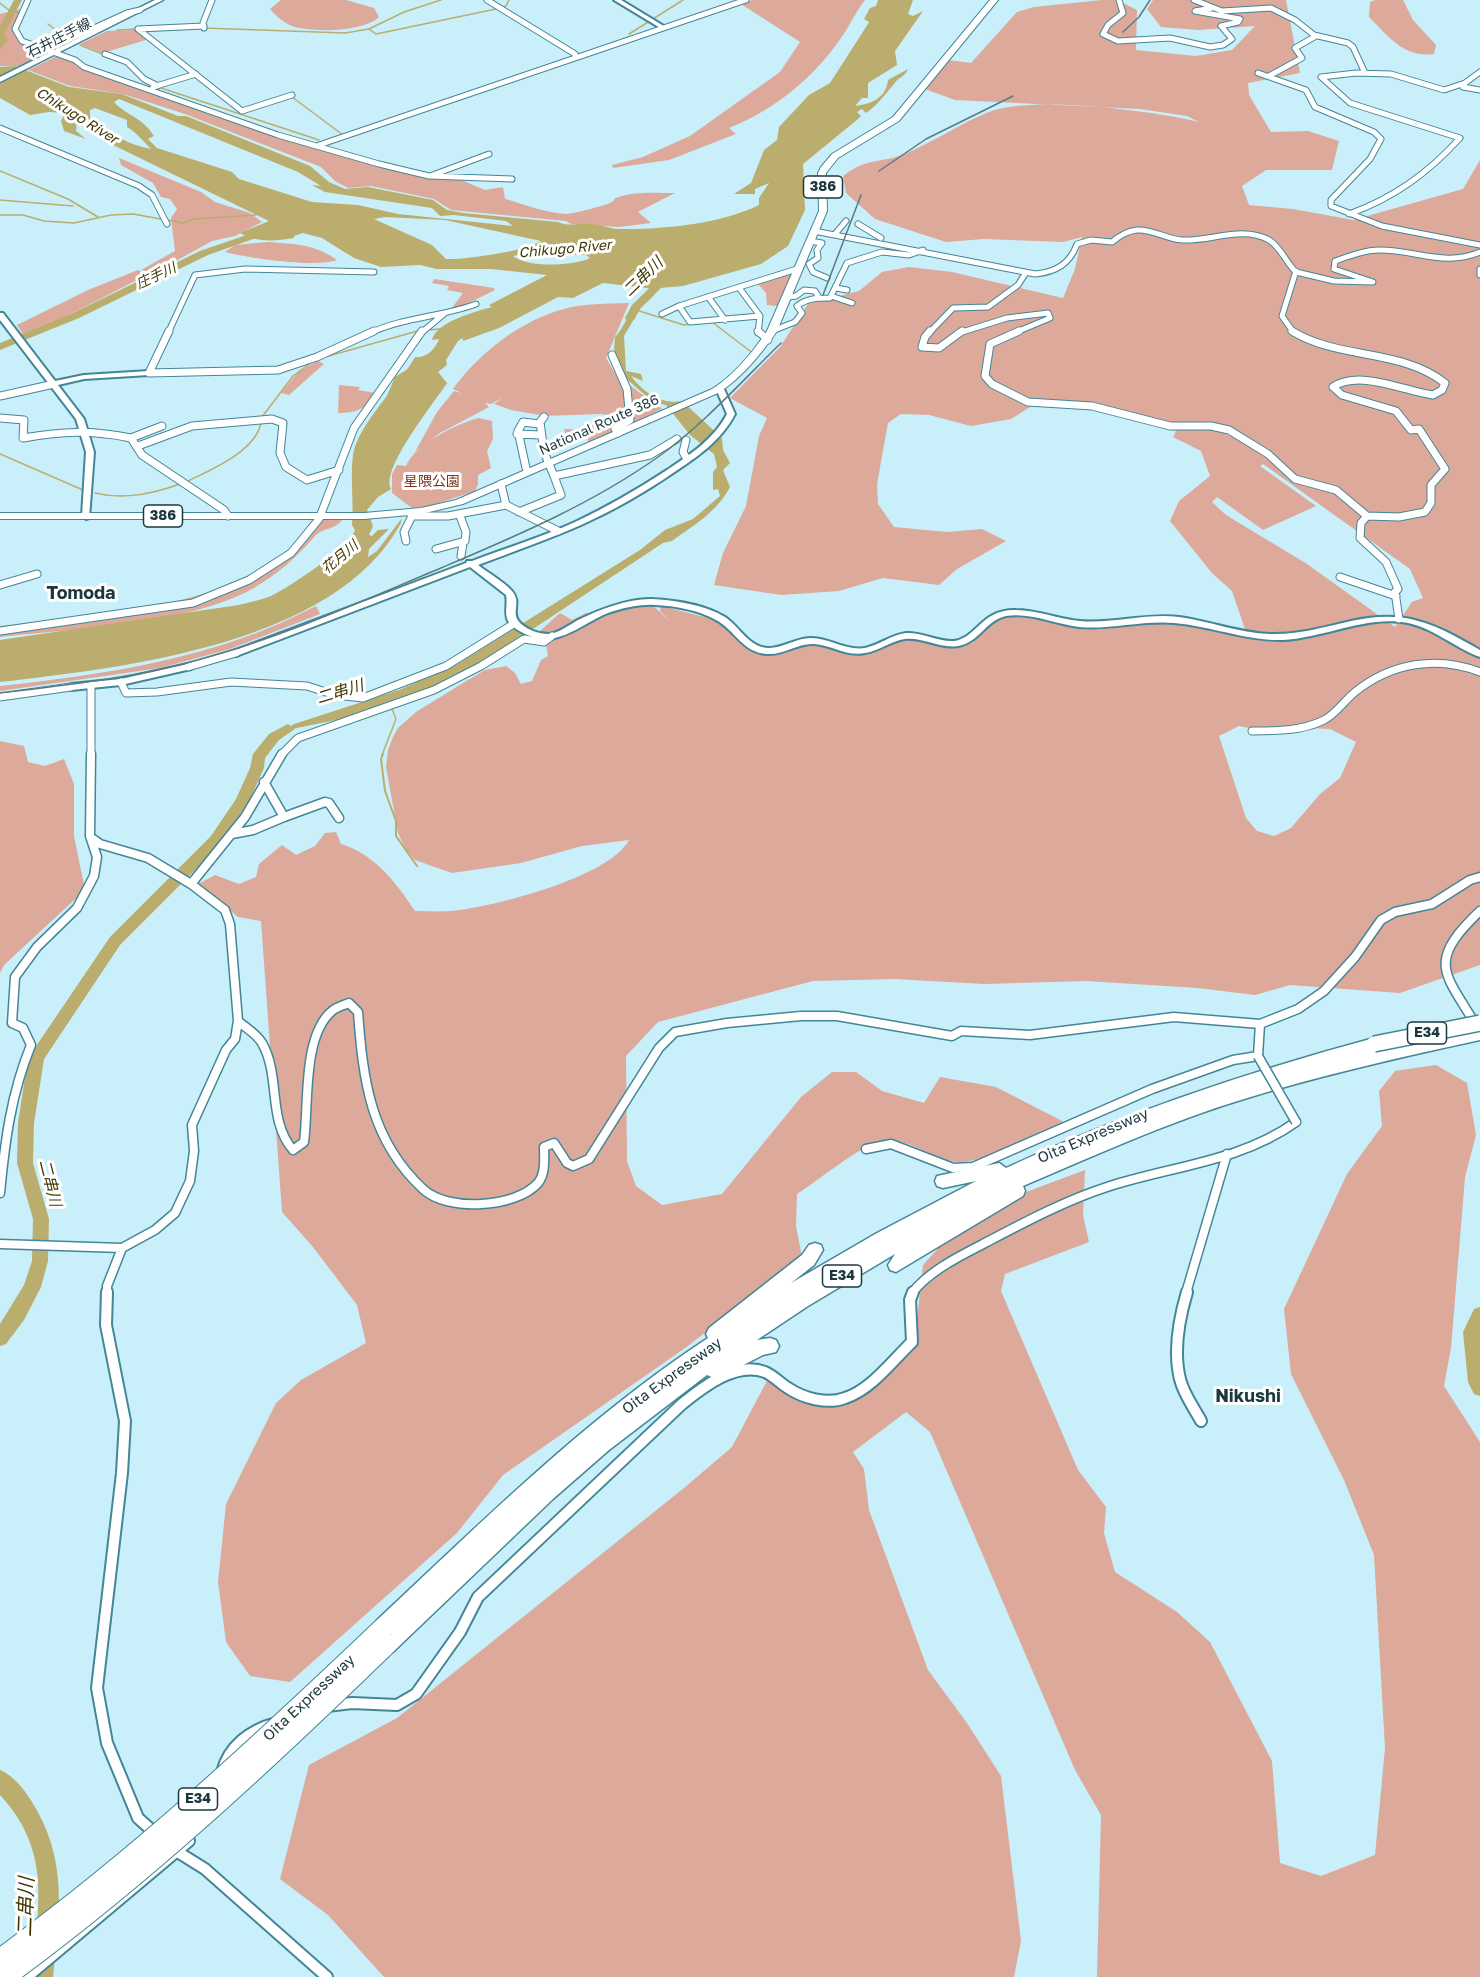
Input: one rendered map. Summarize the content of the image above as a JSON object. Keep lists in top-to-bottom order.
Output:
{
  "streets": {
    "highway": [
      "386",
      "National Route 386",
      "E34",
      "Oita Expressway"
    ],
    "main road": ["石井庄手線"]
  },
  "districts": ["Tomoda", "Nikushi"],
  "water": [
    "Chikugo River",
    "庄手川",
    "二串川",
    "花月川"
  ],
  "parks": ["星隈公園"]
}
